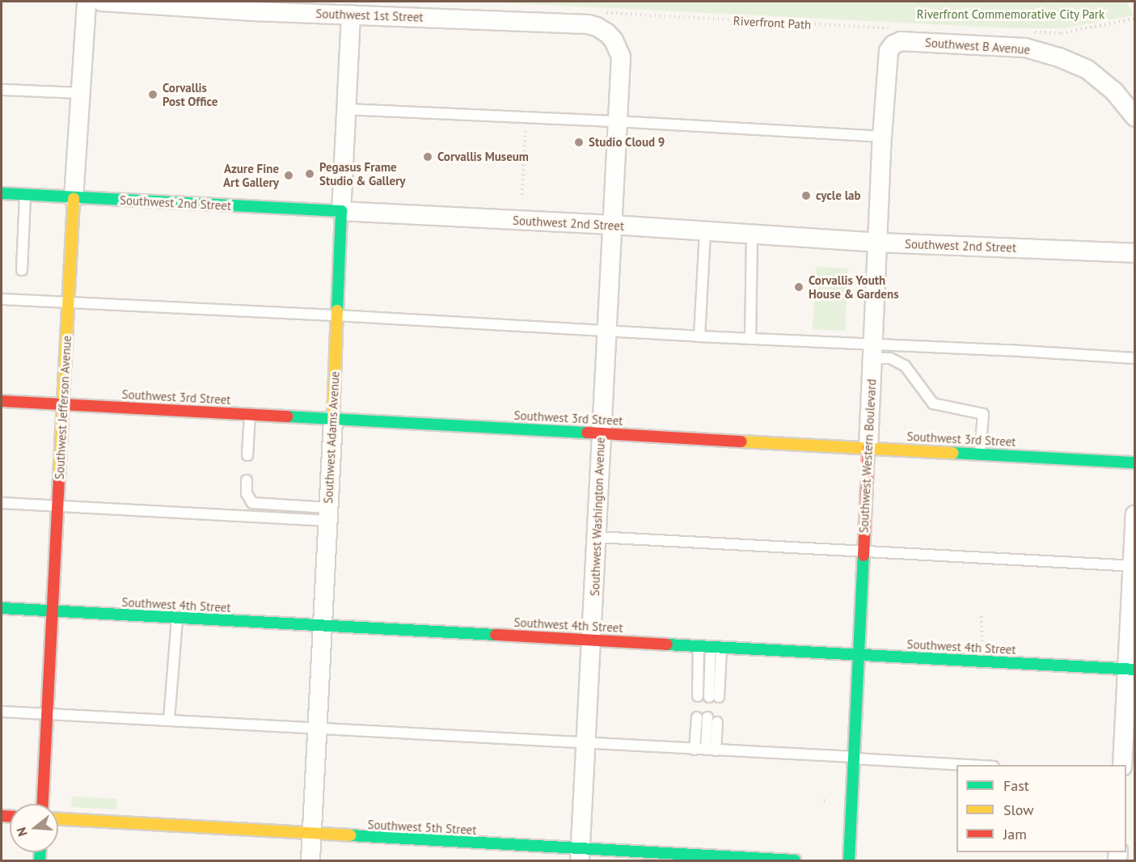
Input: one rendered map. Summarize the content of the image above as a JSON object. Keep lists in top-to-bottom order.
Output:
{
  "streets": {
    "main road": [
      "Southwest 2nd Street",
      "Southwest 3rd Street",
      "Southwest Jefferson Avenue",
      "Southwest Adams Avenue",
      "Southwest Western Boulevard",
      "Southwest 4th Street",
      "Southwest 5th Street"
    ],
    "street": ["Southwest 1st Street", "Southwest B Avenue", "Southwest Washington Avenue"],
    "path": ["Riverfront Path"]
  },
  "crossings": [
    ["Southwest 1st Street", "Southwest Adams Avenue"],
    ["Southwest 1st Street", "Southwest Washington Avenue"],
    ["Southwest B Avenue", "Southwest Western Boulevard"],
    ["Southwest 2nd Street", "Southwest Jefferson Avenue"],
    ["Southwest 2nd Street", "Southwest Adams Avenue"],
    ["Southwest 2nd Street", "Southwest Western Boulevard"],
    ["Southwest 2nd Street", "Southwest Washington Avenue"],
    ["Southwest 3rd Street", "Southwest Jefferson Avenue"],
    ["Southwest 3rd Street", "Southwest Adams Avenue"],
    ["Southwest 3rd Street", "Southwest Western Boulevard"],
    ["Southwest 3rd Street", "Southwest Washington Avenue"],
    ["Southwest Jefferson Avenue", "Southwest 4th Street"],
    ["Southwest Adams Avenue", "Southwest 4th Street"],
    ["Southwest Adams Avenue", "Southwest 5th Street"],
    ["Southwest Western Boulevard", "Southwest 4th Street"],
    ["Southwest Washington Avenue", "Southwest 4th Street"],
    ["Southwest Washington Avenue", "Southwest 5th Street"]
  ],
  "parks": ["Riverfront Commemorative City Park"],
  "places": [
    "Corvallis Post Office",
    "Studio Cloud 9",
    "Corvallis Museum",
    "Pegasus Frame Studio & Gallery",
    "Azure Fine Art Gallery",
    "cycle lab",
    "Corvallis Youth House & Gardens"
  ],
  "legend": ["Fast", "Slow", "Jam"],
  "north": "left"
}
